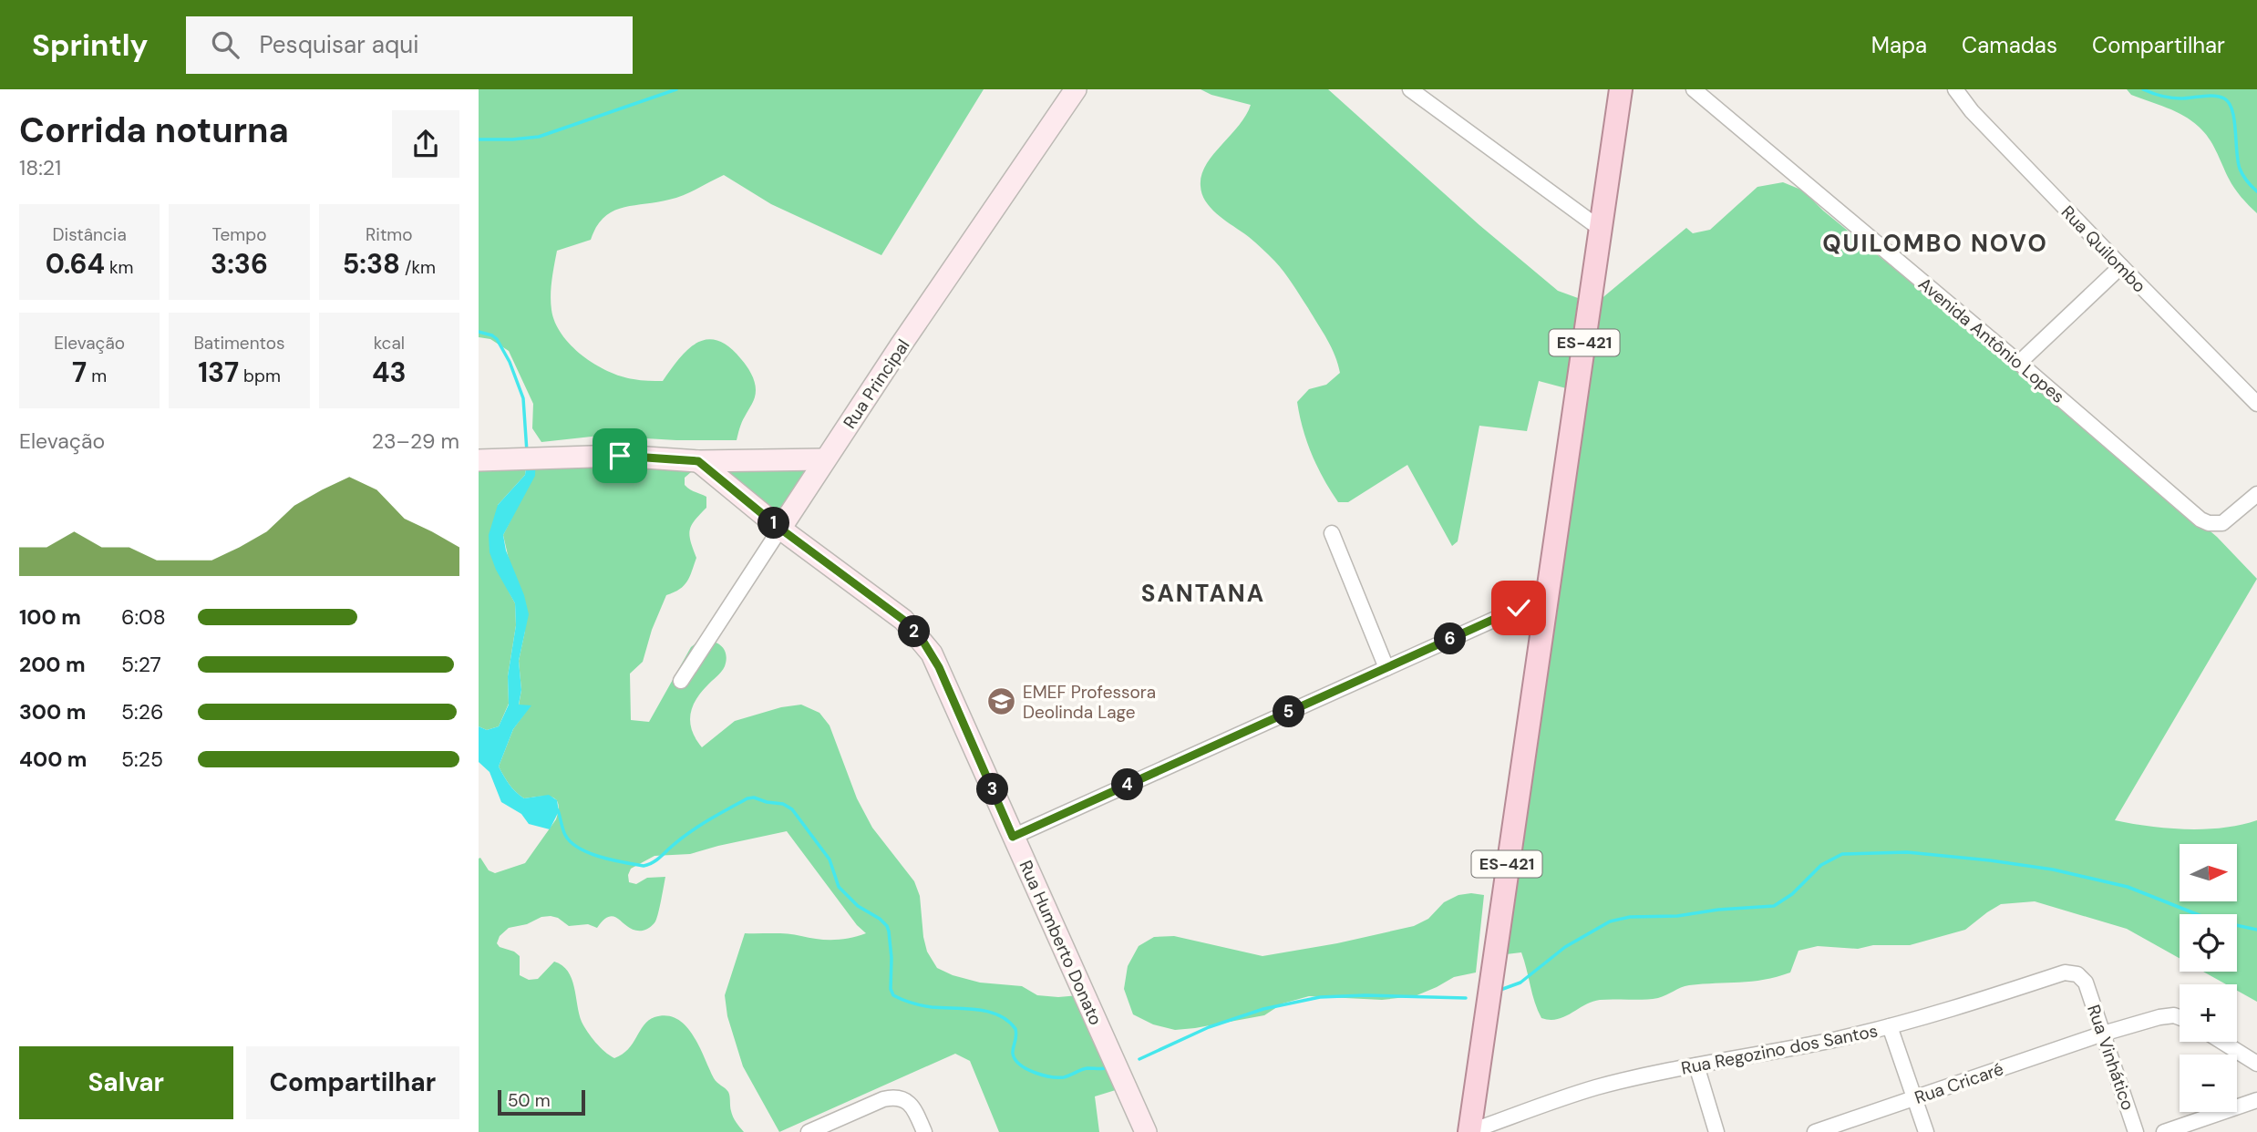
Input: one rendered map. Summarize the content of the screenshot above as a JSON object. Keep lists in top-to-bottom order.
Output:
{
  "streets": {
    "main road": ["ES-421", "Rua Principal", "Rua Humberto Donato"],
    "street": [
      "Rua Quilombo",
      "Avenida Antônio Lopes",
      "Rua Regozino dos Santos",
      "Rua Vinhático",
      "Rua Cricaré"
    ]
  },
  "crossings": [
    ["ES-421", "Rua Regozino dos Santos"],
    ["Rua Principal", "Rua Humberto Donato"],
    ["Rua Regozino dos Santos", "Rua Vinhático"],
    ["Rua Vinhático", "Rua Cricaré"]
  ],
  "districts": ["QUILOMBO NOVO", "SANTANA"],
  "places": {
    "school or university": ["EMEF Professora Deolinda Lage"]
  },
  "scale_bar": "50 m",
  "north": "right",
  "page": {
    "header": "Sprintly",
    "search": "Pesquisar aqui",
    "nav": ["Mapa", "Camadas", "Compartilhar"],
    "heading": ["Corrida noturna", "18:21"],
    "stats": [
      ["Distância", "0.64 km"],
      ["Tempo", "3:36"],
      ["Ritmo", "5:38 /km"],
      ["Elevação", "7 m"],
      ["Batimentos", "137 bpm"],
      ["kcal", "43"]
    ],
    "chart": ["Elevação", "23–29 m"],
    "pins": [
      "1",
      "2",
      "6",
      "5",
      "4",
      "3"
    ],
    "list": [
      {
        "name": "100 m",
        "note": "6:08"
      },
      {
        "name": "200 m",
        "note": "5:27"
      },
      {
        "name": "300 m",
        "note": "5:26"
      },
      {
        "name": "400 m",
        "note": "5:25"
      }
    ],
    "map_buttons": ["+", "−"],
    "buttons": ["Salvar", "Compartilhar"],
    "scale": "50 m"
  }
}
